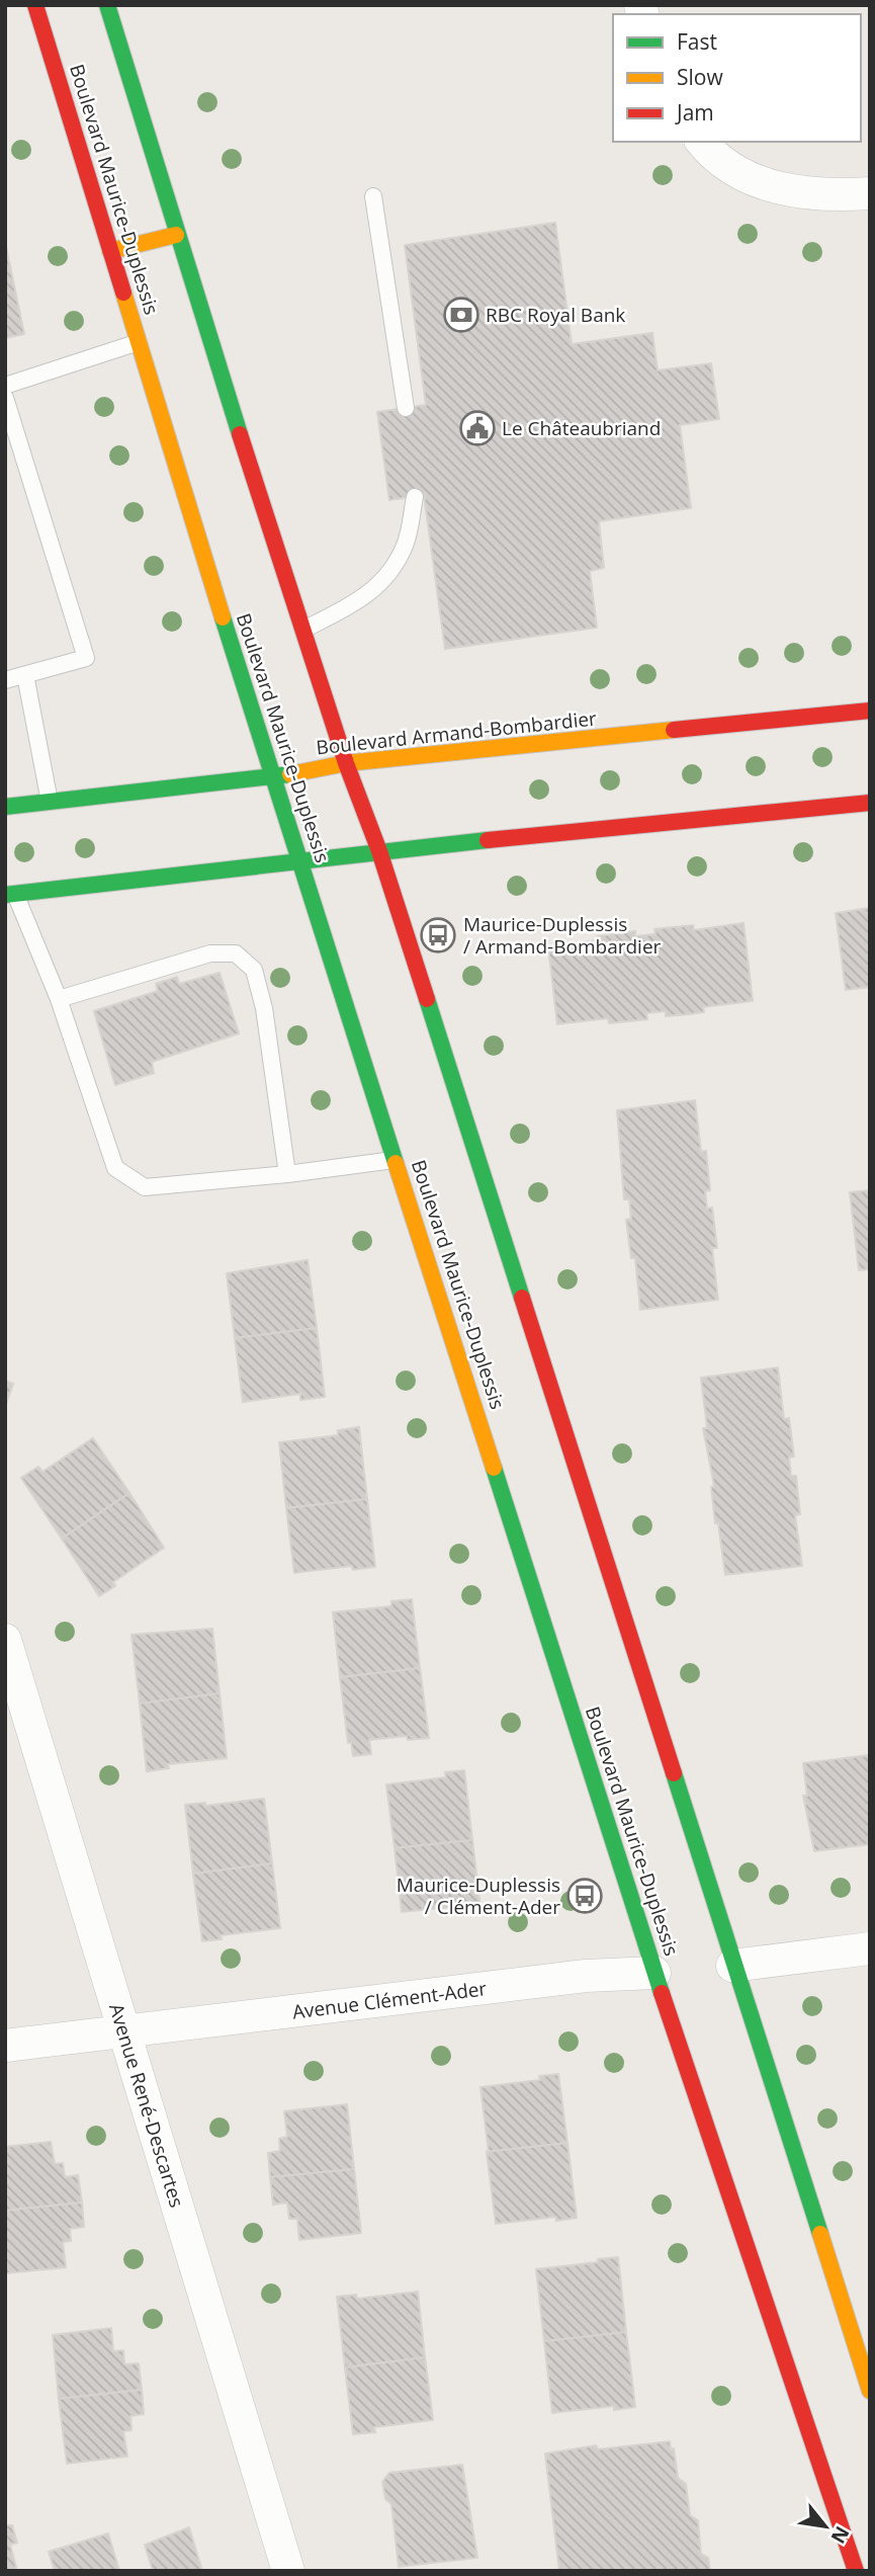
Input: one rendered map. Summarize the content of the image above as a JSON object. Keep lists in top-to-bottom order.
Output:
{
  "streets": {
    "street": [
      "Boulevard Maurice-Duplessis",
      "Boulevard Armand-Bombardier",
      "Avenue Clément-Ader",
      "Avenue René-Descartes"
    ]
  },
  "crossings": [
    ["Boulevard Maurice-Duplessis", "Boulevard Armand-Bombardier"],
    ["Boulevard Maurice-Duplessis", "Avenue Clément-Ader"],
    ["Avenue Clément-Ader", "Avenue René-Descartes"]
  ],
  "places": {
    "bank": ["RBC Royal Bank"],
    "public building": ["Le Châteaubriand"],
    "bus stop": ["Maurice-Duplessis / Armand-Bombardier", "Maurice-Duplessis / Clément-Ader"]
  },
  "legend": ["Fast", "Slow", "Jam"],
  "north": "bottom right"
}
